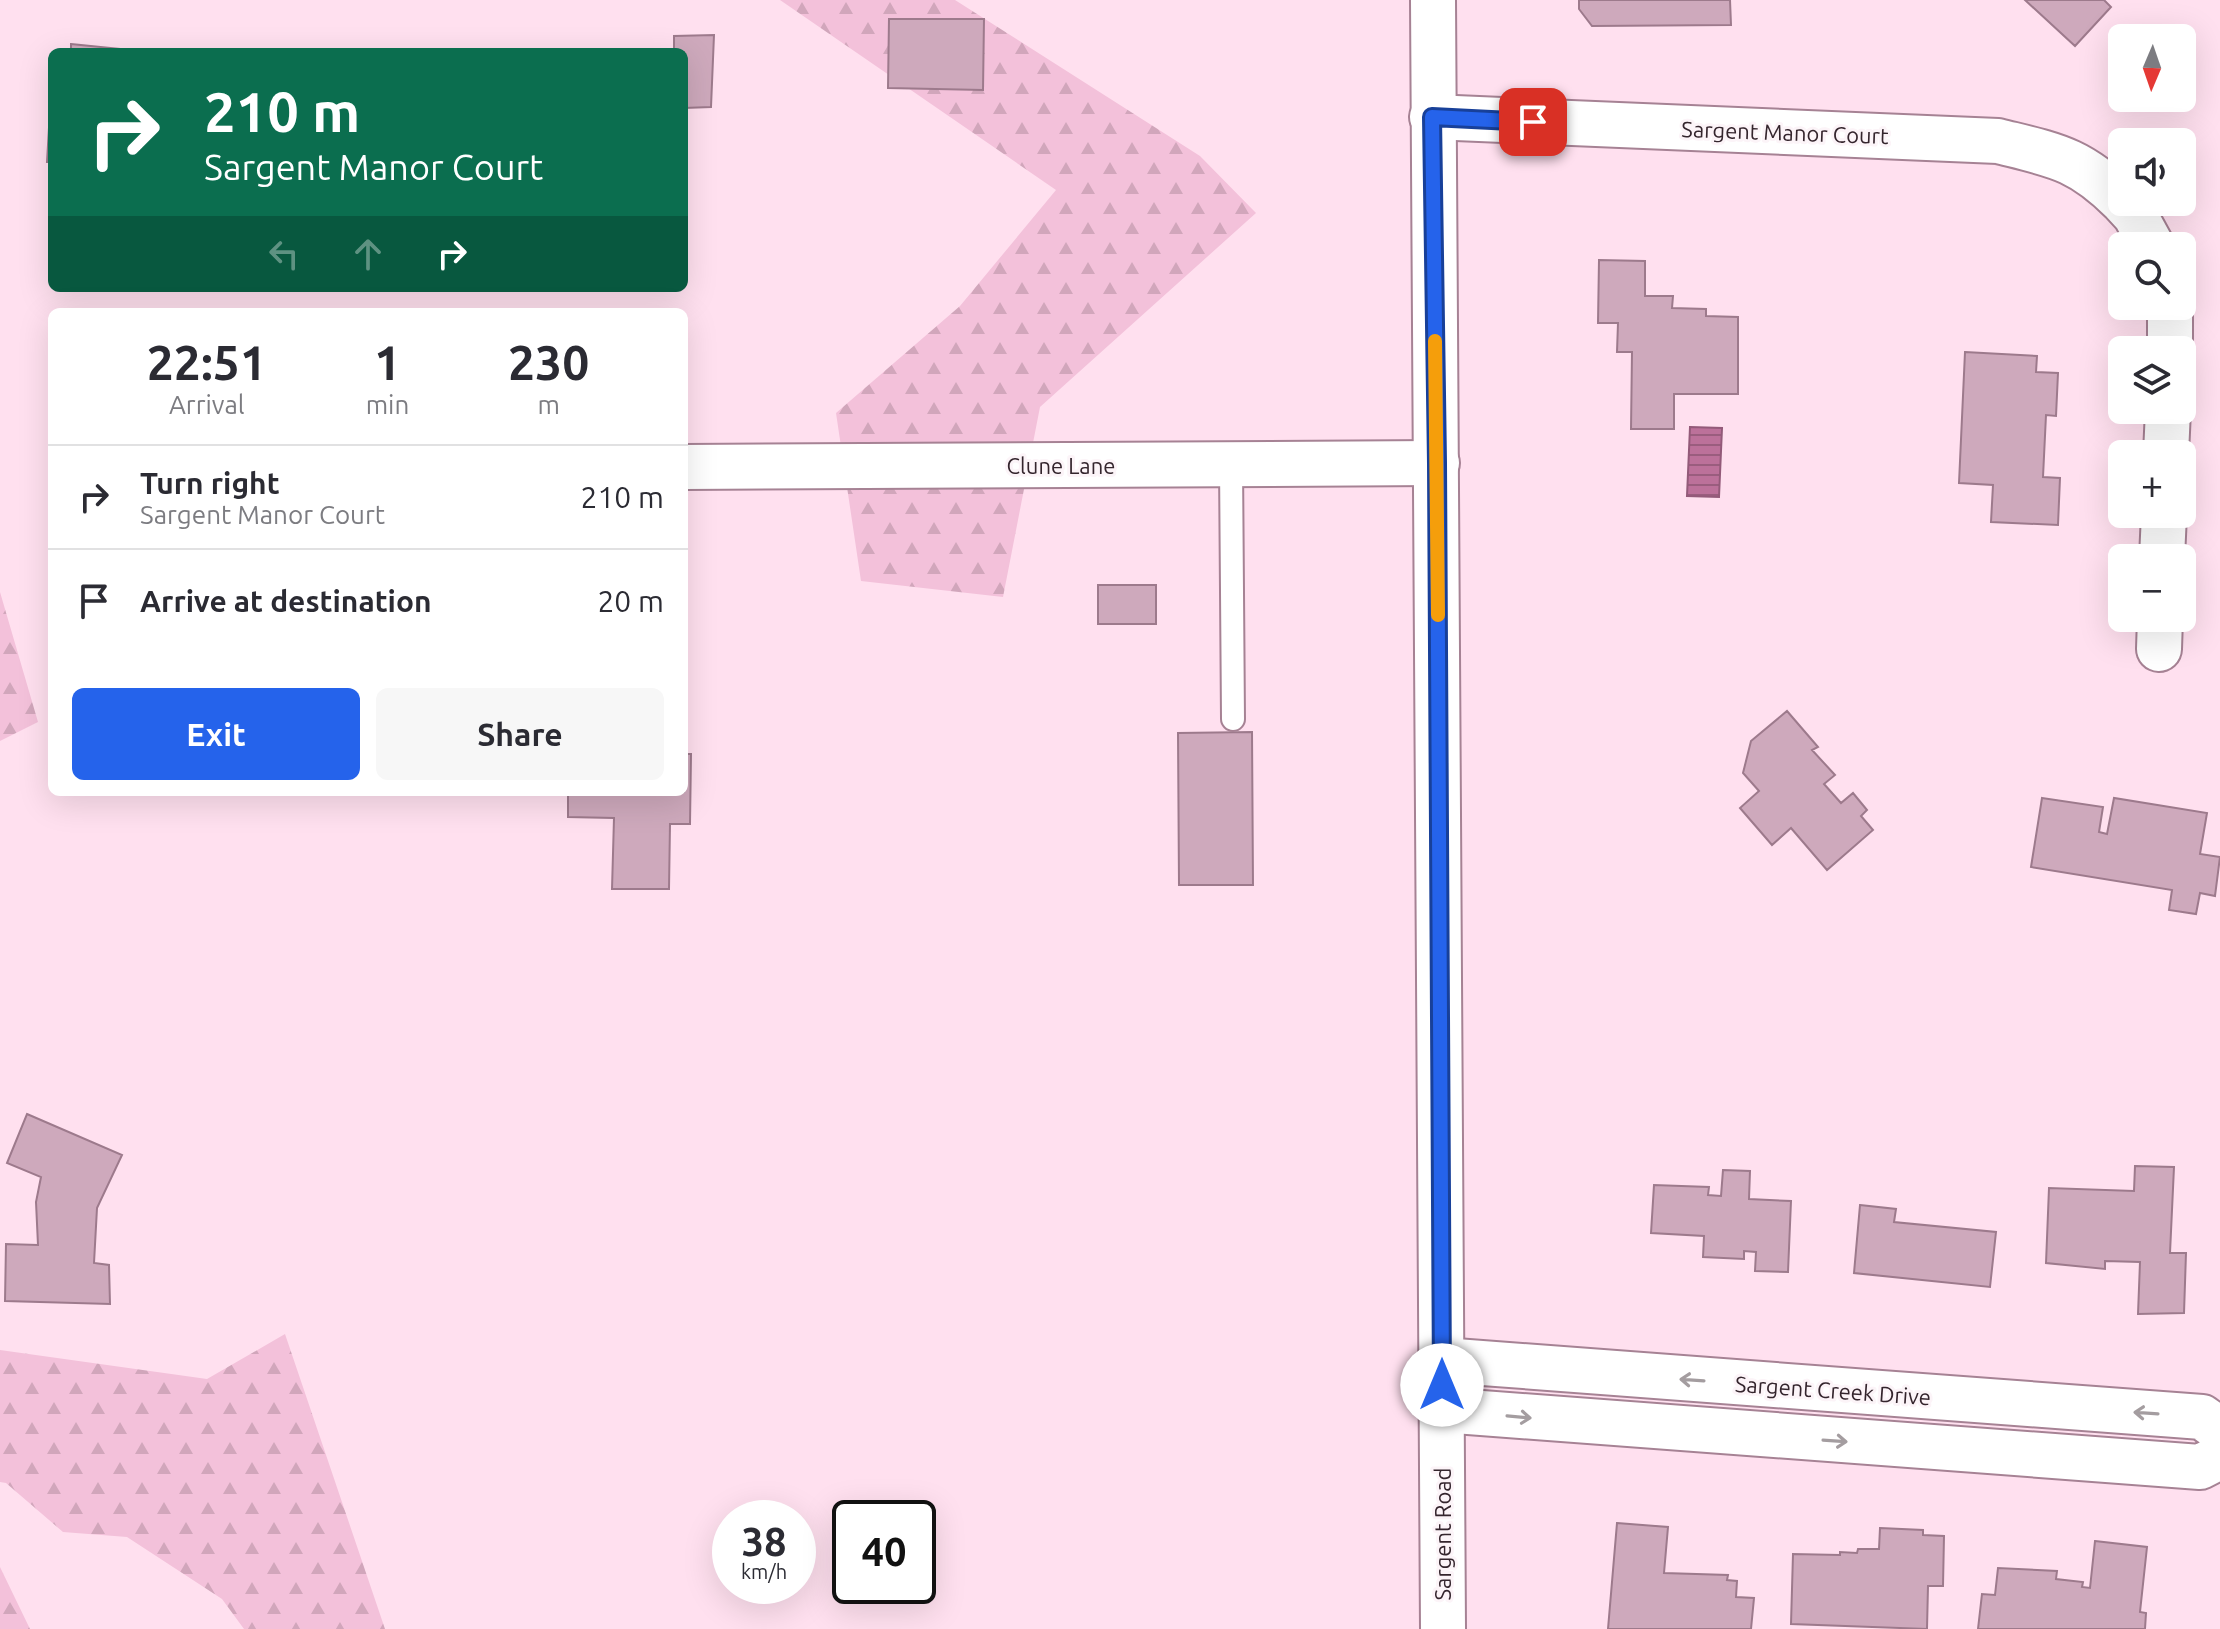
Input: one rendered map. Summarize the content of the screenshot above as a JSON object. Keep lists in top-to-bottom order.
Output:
{
  "streets": {
    "street": [
      "Sargent Manor Court",
      "Clune Lane",
      "Sargent Creek Drive",
      "Sargent Road"
    ]
  },
  "crossings": [
    ["Sargent Manor Court", "Sargent Road"],
    ["Clune Lane", "Sargent Road"],
    ["Sargent Creek Drive", "Sargent Road"]
  ],
  "north": "bottom",
  "page": {
    "map_buttons": ["+", "−"],
    "turn": ["210 m", "Sargent Manor Court"],
    "eta": [
      "22:51",
      "Arrival",
      "1",
      "min",
      "230",
      "m"
    ],
    "list": [
      {
        "name": "Turn right",
        "note": "Sargent Manor Court",
        "value": "210 m"
      },
      {
        "name": "Arrive at destination",
        "value": "20 m"
      }
    ],
    "buttons": ["Exit", "Share"],
    "speed": "38 km/h",
    "limit": "40"
  }
}
